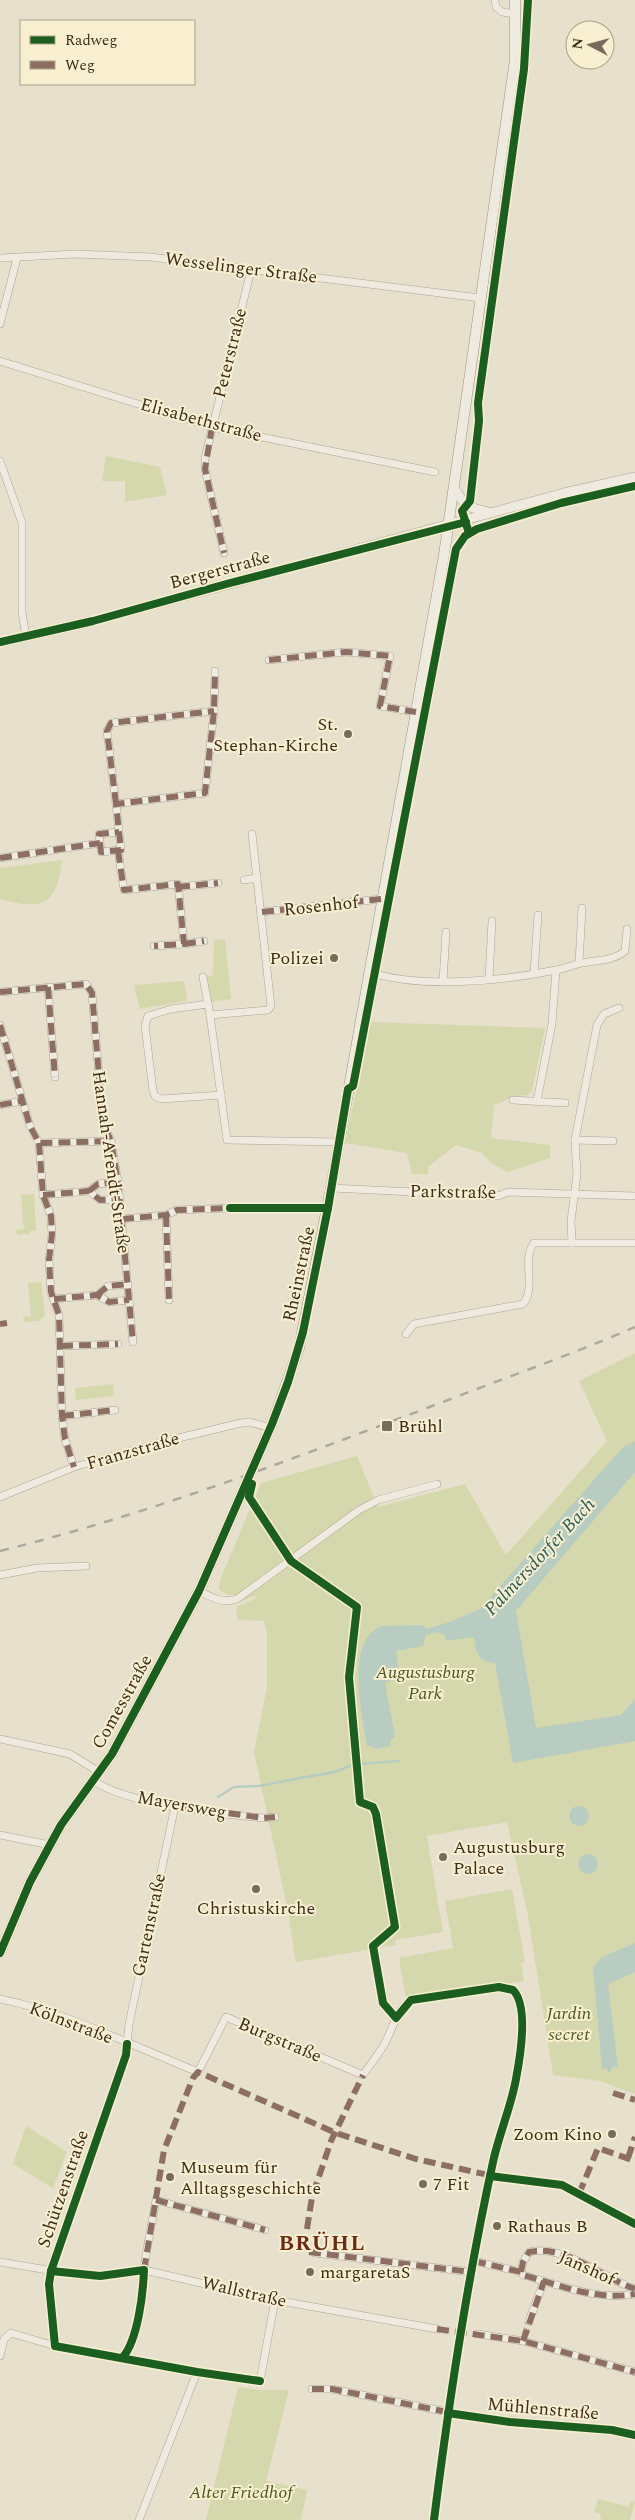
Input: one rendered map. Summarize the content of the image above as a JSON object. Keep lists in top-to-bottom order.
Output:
{
  "streets": {
    "main road": ["Rheinstraße", "Comesstraße"],
    "street": [
      "Wesselinger Straße",
      "Peterstraße",
      "Elisabethstraße",
      "Bergerstraße",
      "Rosenhof",
      "Hannah-Arendt-Straße",
      "Parkstraße",
      "Franzstraße",
      "Mayersweg",
      "Gartenstraße",
      "Kölnstraße",
      "Burgstraße",
      "Schützenstraße",
      "Janshof",
      "Wallstraße",
      "Mühlenstraße"
    ]
  },
  "crossings": [
    ["Wesselinger Straße", "Peterstraße"],
    ["Wesselinger Straße", "Rheinstraße"],
    ["Peterstraße", "Elisabethstraße"],
    ["Bergerstraße", "Rheinstraße"],
    ["Rosenhof", "Rheinstraße"],
    ["Parkstraße", "Rheinstraße"],
    ["Rheinstraße", "Franzstraße"],
    ["Rheinstraße", "Comesstraße"],
    ["Comesstraße", "Mayersweg"],
    ["Mayersweg", "Gartenstraße"],
    ["Gartenstraße", "Kölnstraße"],
    ["Gartenstraße", "Schützenstraße"],
    ["Kölnstraße", "Burgstraße"],
    ["Kölnstraße", "Schützenstraße"],
    ["Schützenstraße", "Wallstraße"]
  ],
  "districts": ["BRÜHL"],
  "water": ["Palmersdorfer Bach"],
  "parks": ["Augustusburg Park", "Jardin secret", "Alter Friedhof"],
  "places": {
    "other": [
      "St. Stephan-Kirche",
      "Polizei",
      "Augustusburg Palace",
      "Christuskirche",
      "Zoom Kino",
      "Museum für Alltagsgeschichte",
      "7 Fit",
      "Rathaus B",
      "margaretaS"
    ],
    "transit": ["Brühl"]
  },
  "legend": ["Radweg", "Weg"],
  "north": "left"
}
